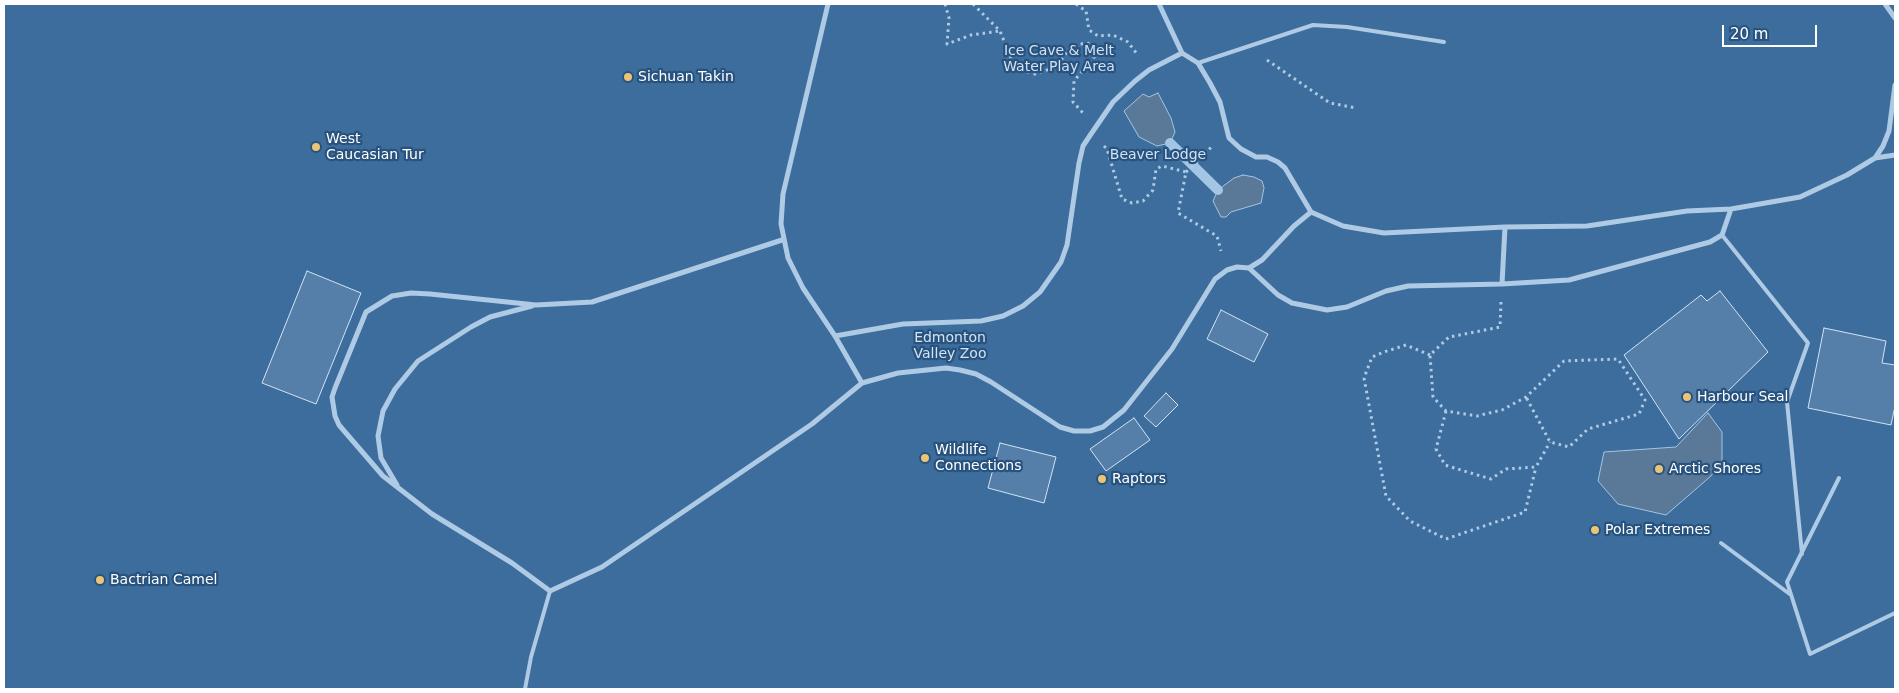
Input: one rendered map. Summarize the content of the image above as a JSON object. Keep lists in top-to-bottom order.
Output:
{
  "parks": ["Ice Cave & Melt Water Play Area", "Beaver Lodge", "Edmonton Valley Zoo"],
  "places": [
    "Sichuan Takin",
    "West Caucasian Tur",
    "Harbour Seal",
    "Wildlife Connections",
    "Arctic Shores",
    "Raptors",
    "Polar Extremes",
    "Bactrian Camel"
  ],
  "scale_bar": "20 m"
}
